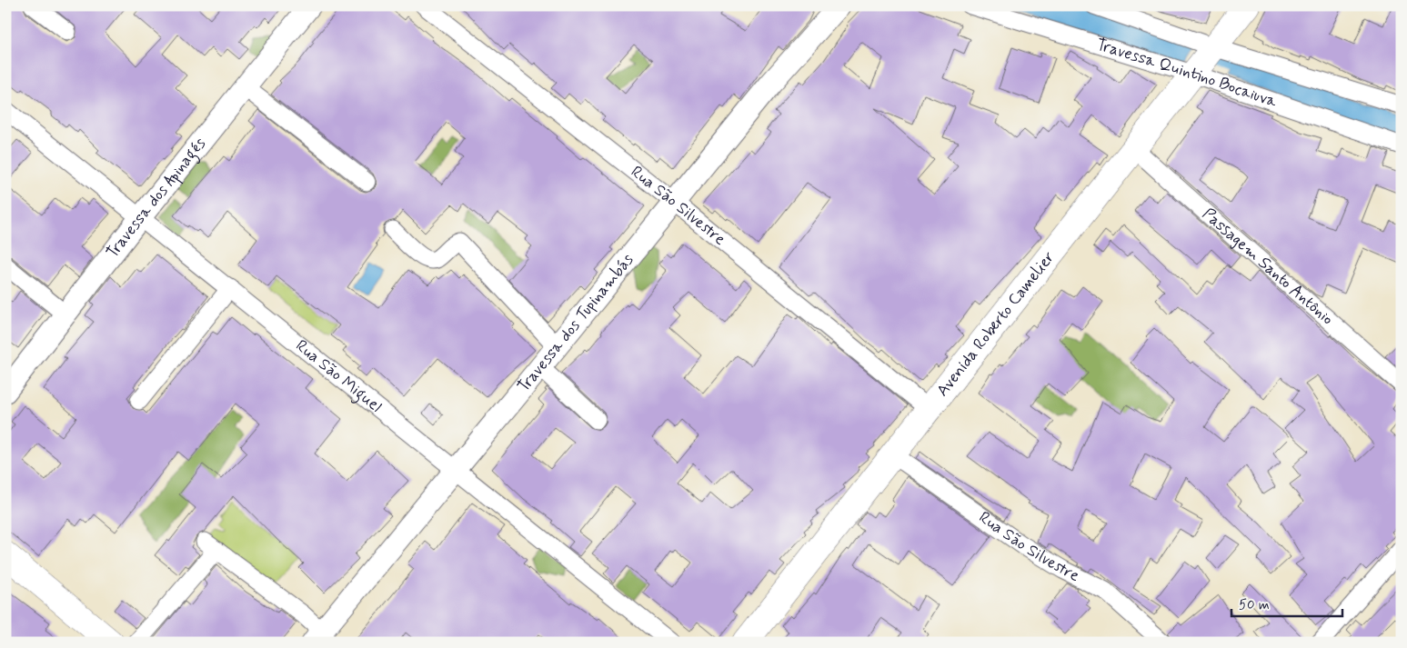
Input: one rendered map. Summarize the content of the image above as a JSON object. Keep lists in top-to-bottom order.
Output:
{
  "streets": {
    "main road": ["Avenida Roberto Camelier"],
    "street": [
      "Travessa Quintino Bocaiuva",
      "Travessa dos Apinagés",
      "Rua São Silvestre",
      "Passagem Santo Antônio",
      "Travessa dos Tupinambás",
      "Rua São Miguel"
    ]
  },
  "crossings": [
    ["Travessa Quintino Bocaiuva", "Avenida Roberto Camelier"],
    ["Travessa dos Apinagés", "Rua São Miguel"],
    ["Rua São Silvestre", "Travessa dos Tupinambás"],
    ["Rua São Silvestre", "Avenida Roberto Camelier"],
    ["Passagem Santo Antônio", "Avenida Roberto Camelier"],
    ["Travessa dos Tupinambás", "Rua São Miguel"]
  ],
  "scale_bar": "50 m"
}
